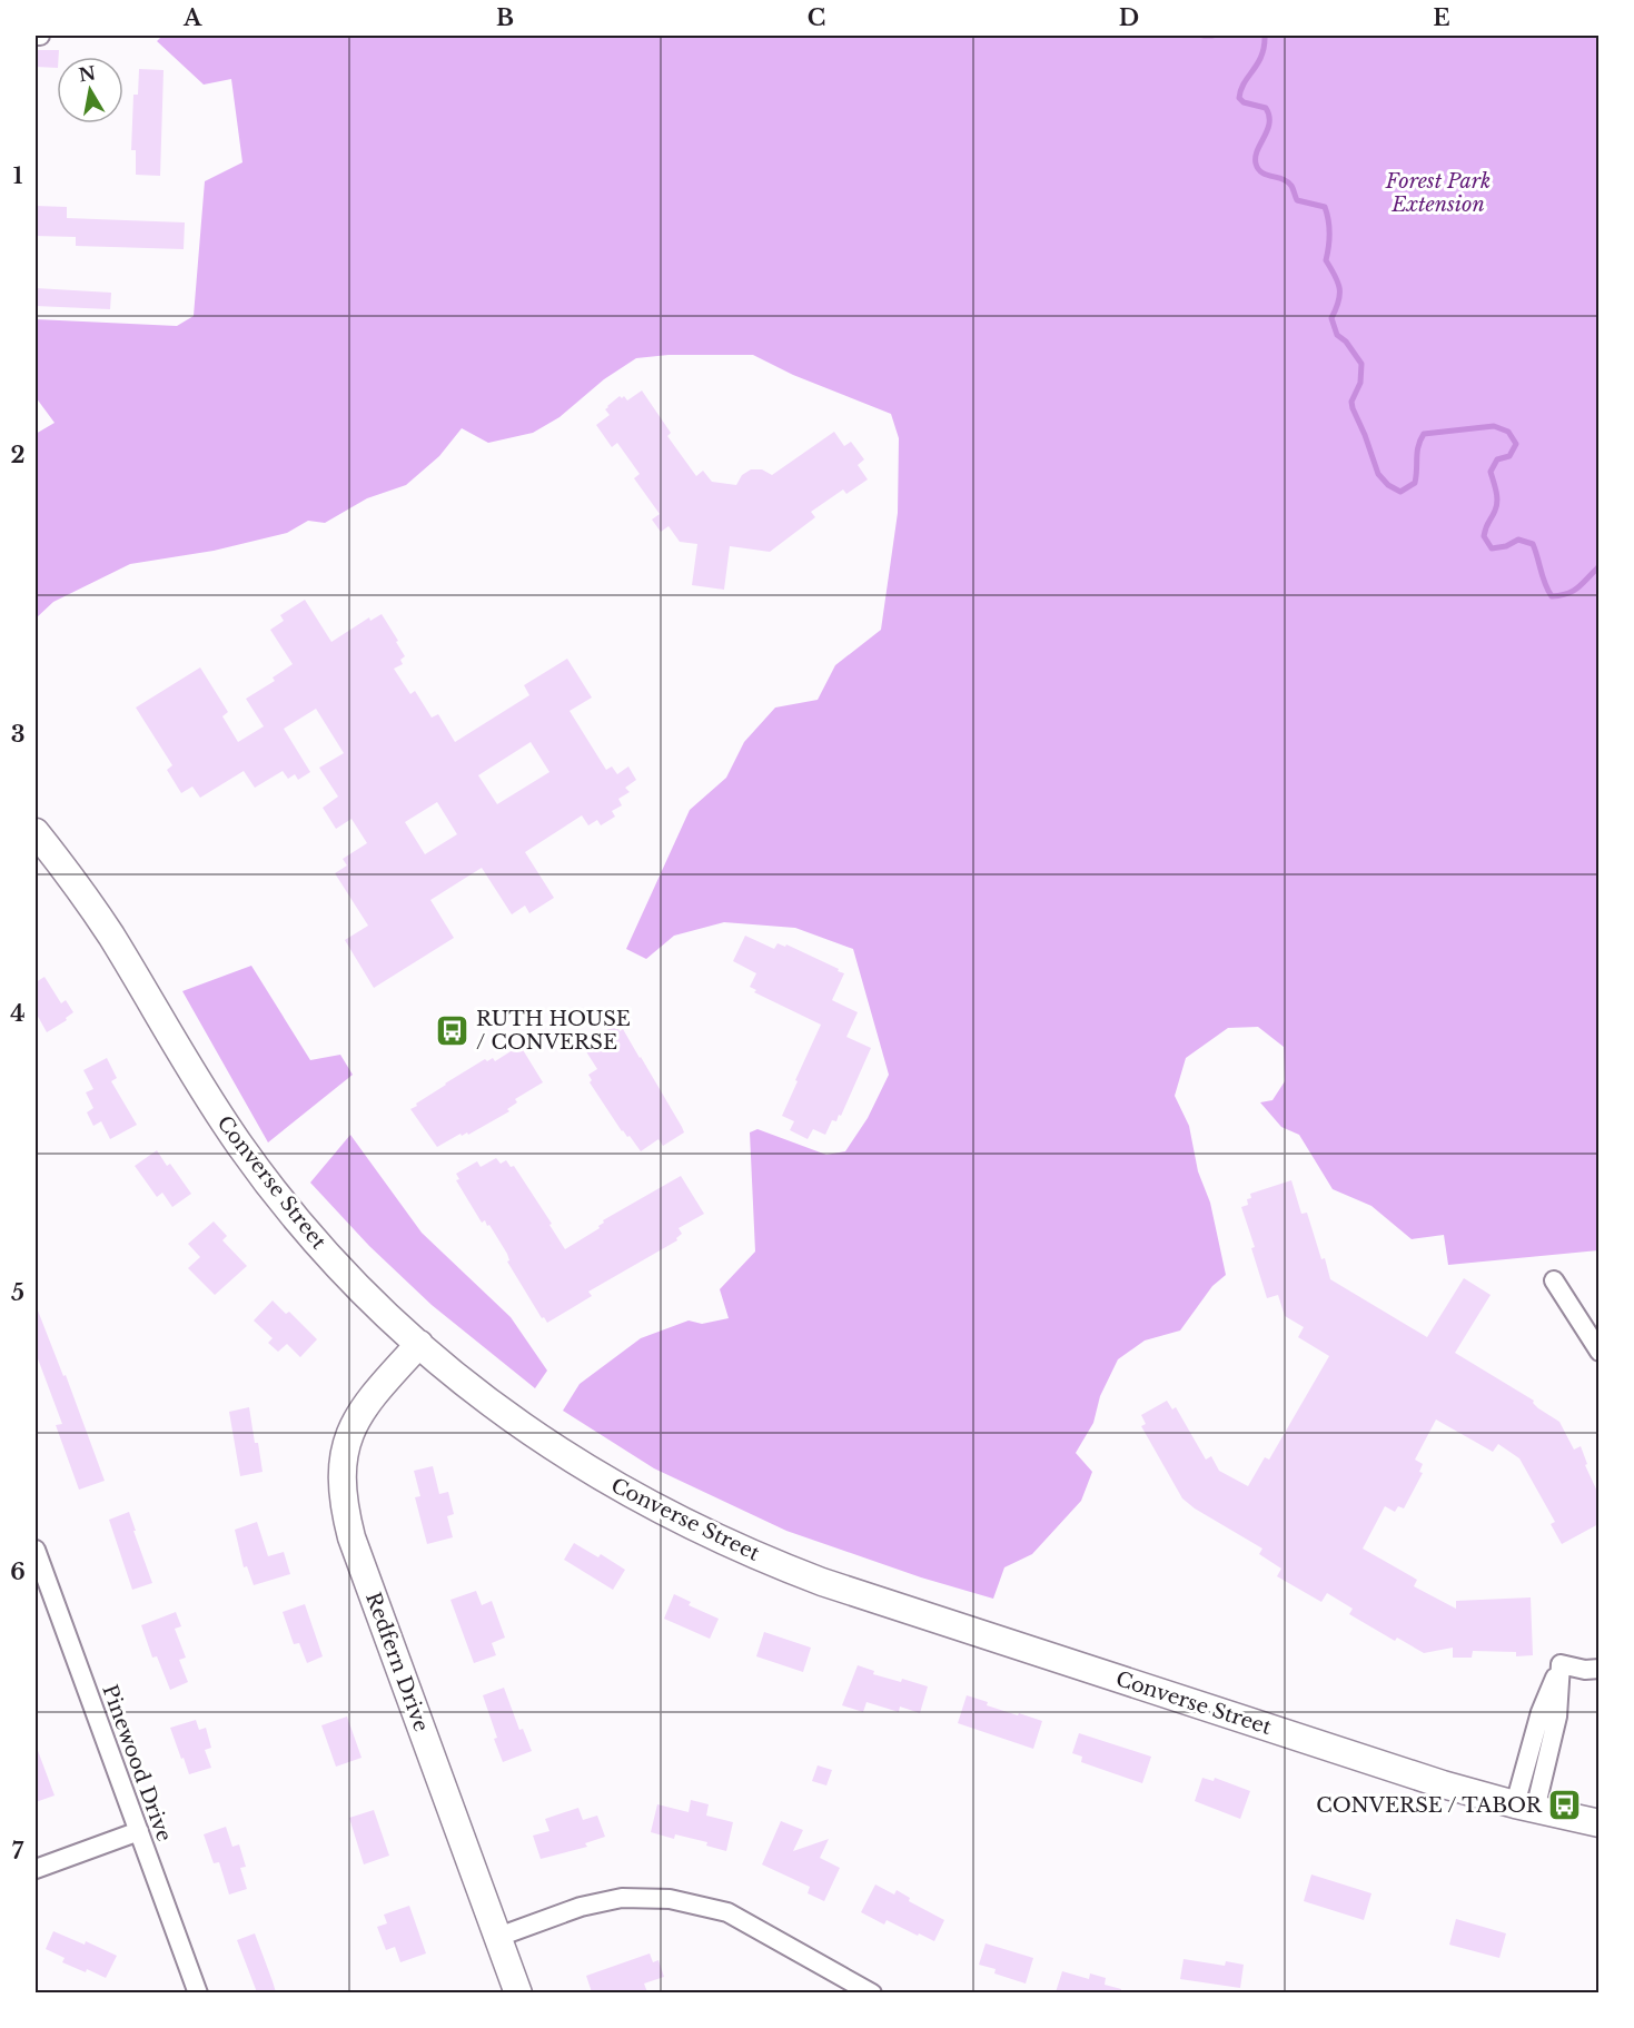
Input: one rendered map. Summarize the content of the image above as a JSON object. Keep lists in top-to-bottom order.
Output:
{
  "streets": {
    "main road": ["Converse Street", "Redfern Drive"],
    "street": ["Pinewood Drive"]
  },
  "crossings": [
    ["Converse Street", "Redfern Drive"]
  ],
  "parks": ["Forest Park Extension"],
  "places": {
    "bus stop": ["RUTH HOUSE / CONVERSE", "CONVERSE / TABOR"]
  },
  "north": "top",
  "grid": {
    "columns": [
      "A",
      "B",
      "C",
      "D",
      "E"
    ],
    "rows": [
      "1",
      "2",
      "3",
      "4",
      "5",
      "6",
      "7"
    ]
  }
}
